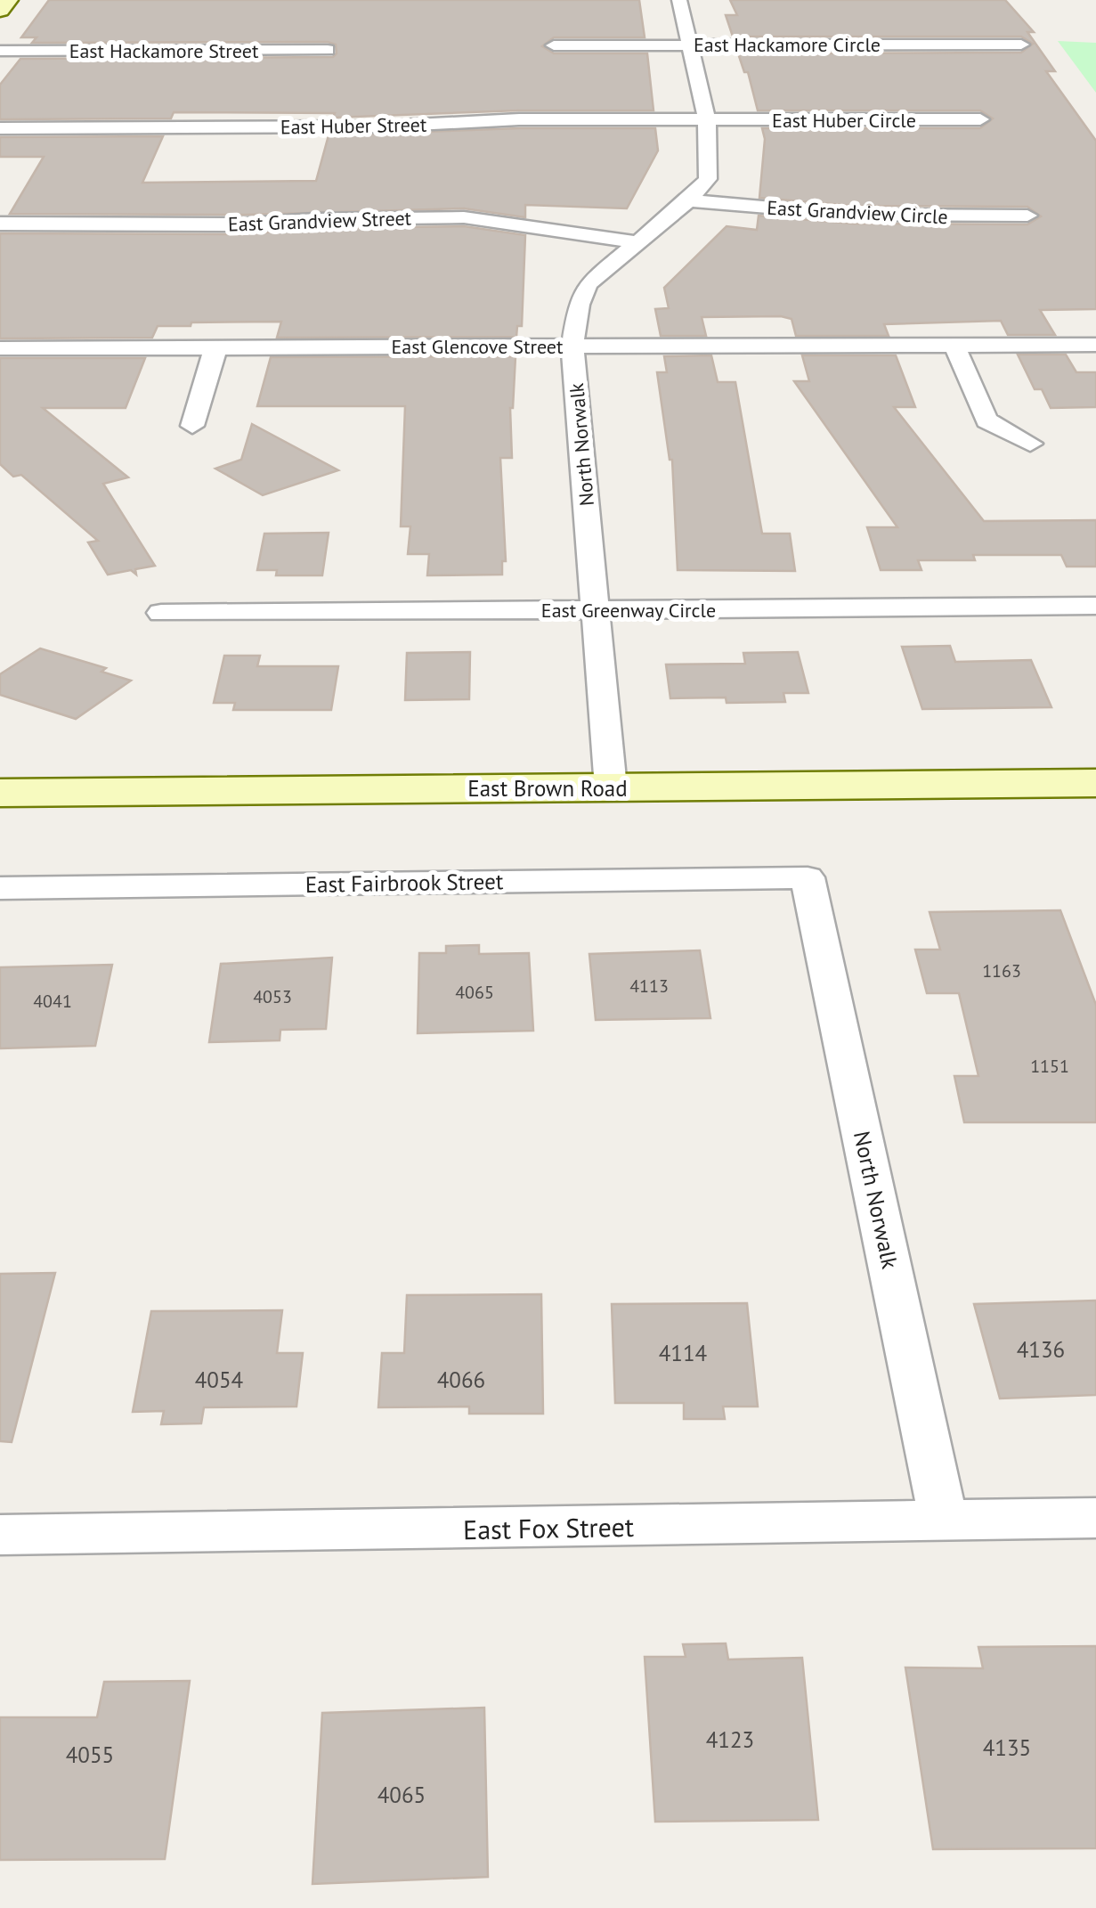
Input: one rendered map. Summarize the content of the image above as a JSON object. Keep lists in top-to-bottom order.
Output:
{
  "streets": {
    "main road": ["East Brown Road"],
    "street": [
      "East Hackamore Circle",
      "East Hackamore Street",
      "East Huber Circle",
      "East Huber Street",
      "East Grandview Circle",
      "East Grandview Street",
      "East Glencove Street",
      "North Norwalk",
      "East Greenway Circle",
      "East Fairbrook Street",
      "East Fox Street"
    ]
  },
  "crossings": [
    ["East Hackamore Circle", "North Norwalk"],
    ["East Huber Circle", "East Huber Street"],
    ["East Huber Circle", "North Norwalk"],
    ["East Huber Street", "North Norwalk"],
    ["East Grandview Circle", "North Norwalk"],
    ["East Grandview Street", "North Norwalk"],
    ["East Glencove Street", "North Norwalk"],
    ["North Norwalk", "East Greenway Circle"],
    ["North Norwalk", "East Brown Road"],
    ["North Norwalk", "East Fairbrook Street"],
    ["North Norwalk", "East Fox Street"]
  ],
  "house_numbers": [
    "1163",
    "4113",
    "4065",
    "4053",
    "4041",
    "1151",
    "4136",
    "4114",
    "4054",
    "4066",
    "4123",
    "4135",
    "4055",
    "4065"
  ]
}
